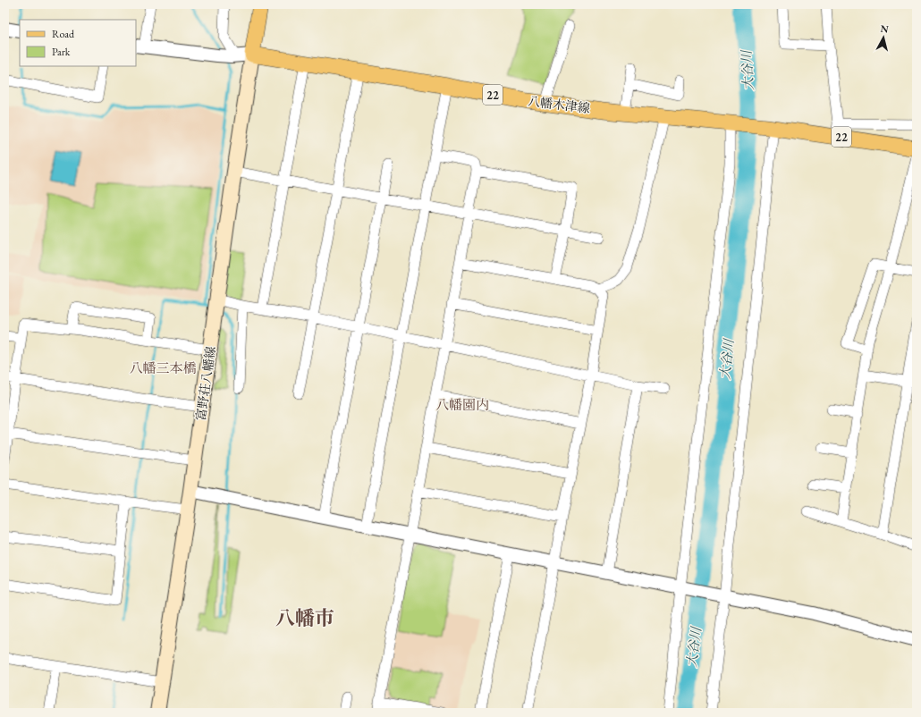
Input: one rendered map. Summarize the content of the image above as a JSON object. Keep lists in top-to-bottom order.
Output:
{
  "streets": {
    "main road": ["22", "八幡木津線", "富野荘八幡線"]
  },
  "crossings": [
    ["八幡木津線", "富野荘八幡線"]
  ],
  "districts": ["八幡三本橋", "八幡園内", "八幡市"],
  "water": ["大谷川"],
  "legend": ["Road", "Park"],
  "north": "top"
}
